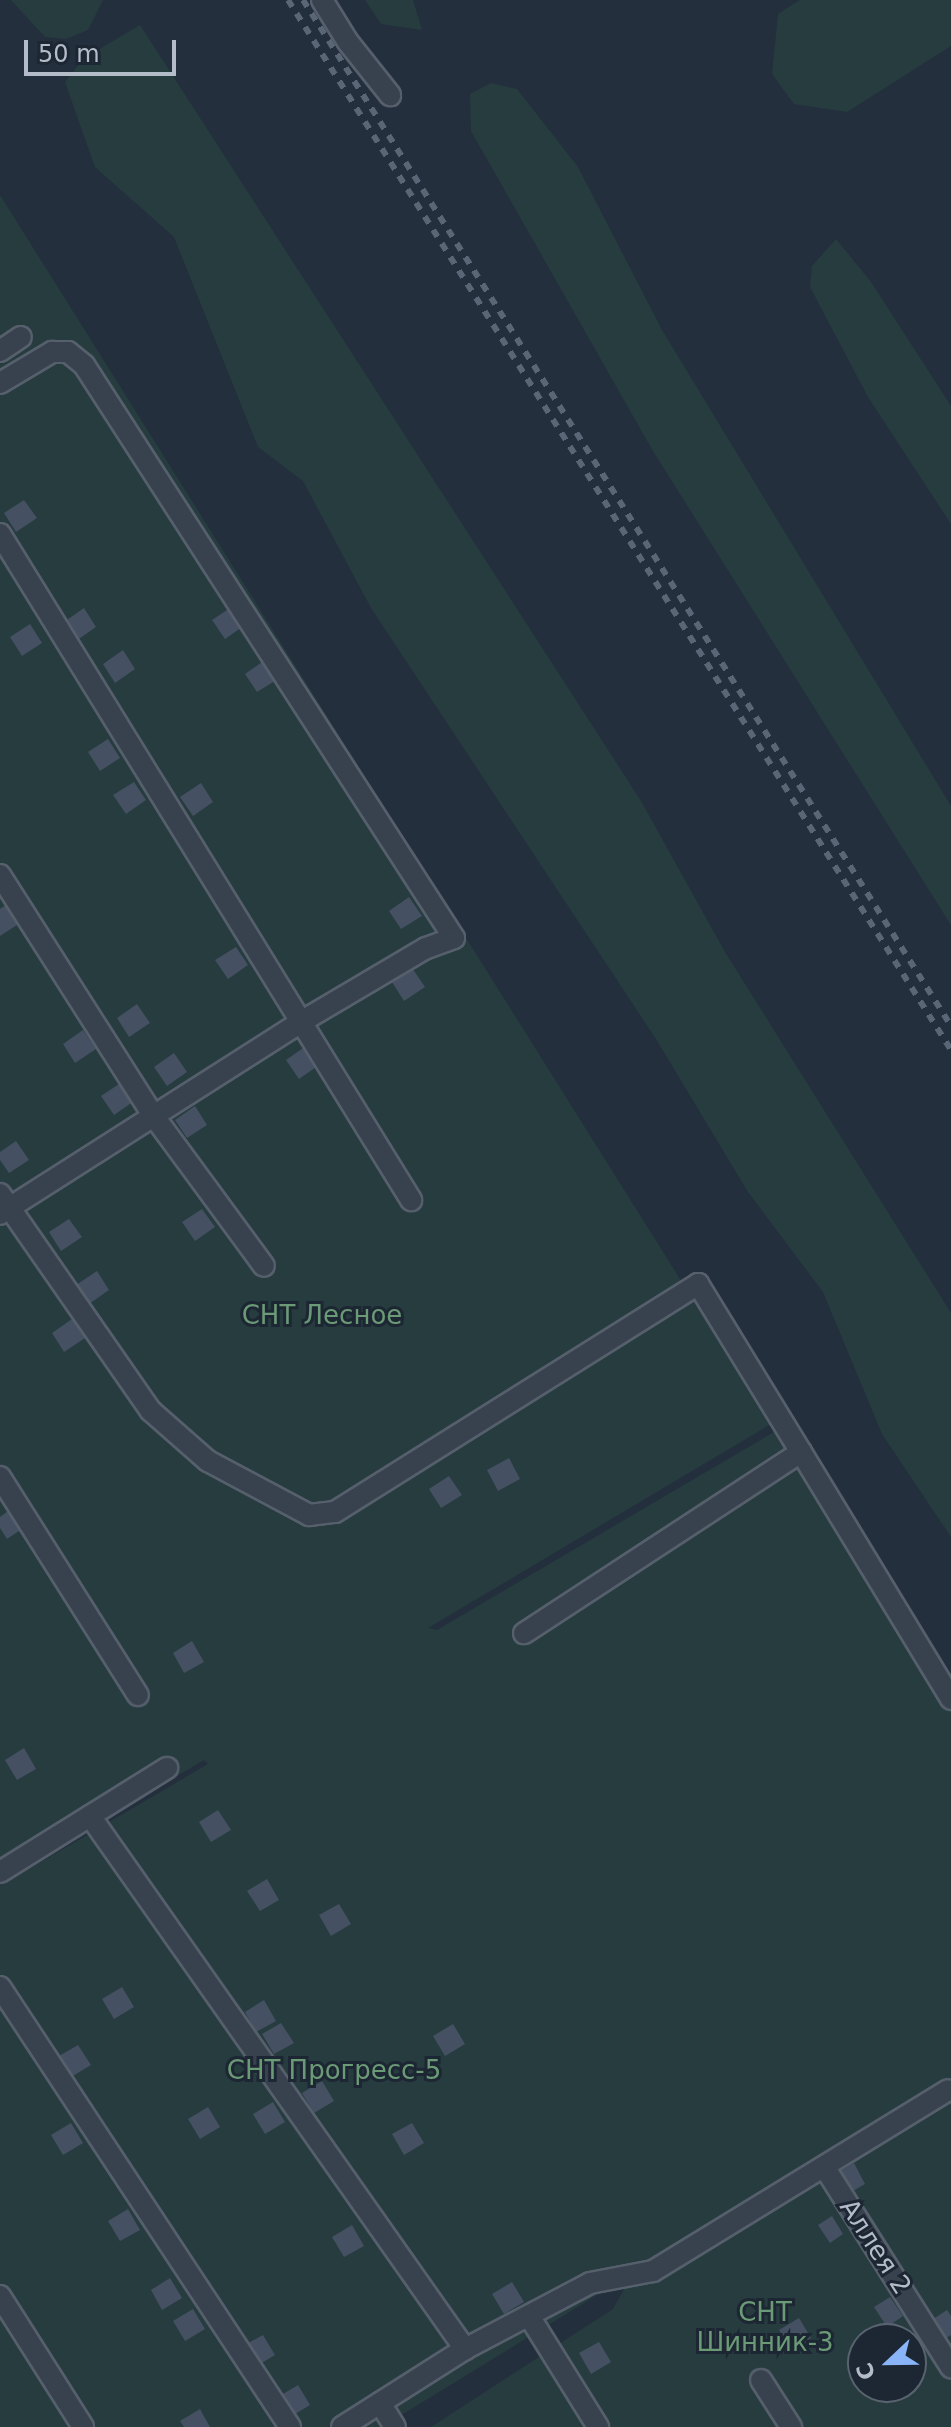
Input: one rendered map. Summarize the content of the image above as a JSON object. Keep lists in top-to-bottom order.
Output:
{
  "streets": {
    "street": ["Аллея 2"]
  },
  "parks": ["СНТ Лесное", "СНТ Прогресс-5", "СНТ Шинник-3"],
  "scale_bar": "50 m",
  "north": "left"
}
